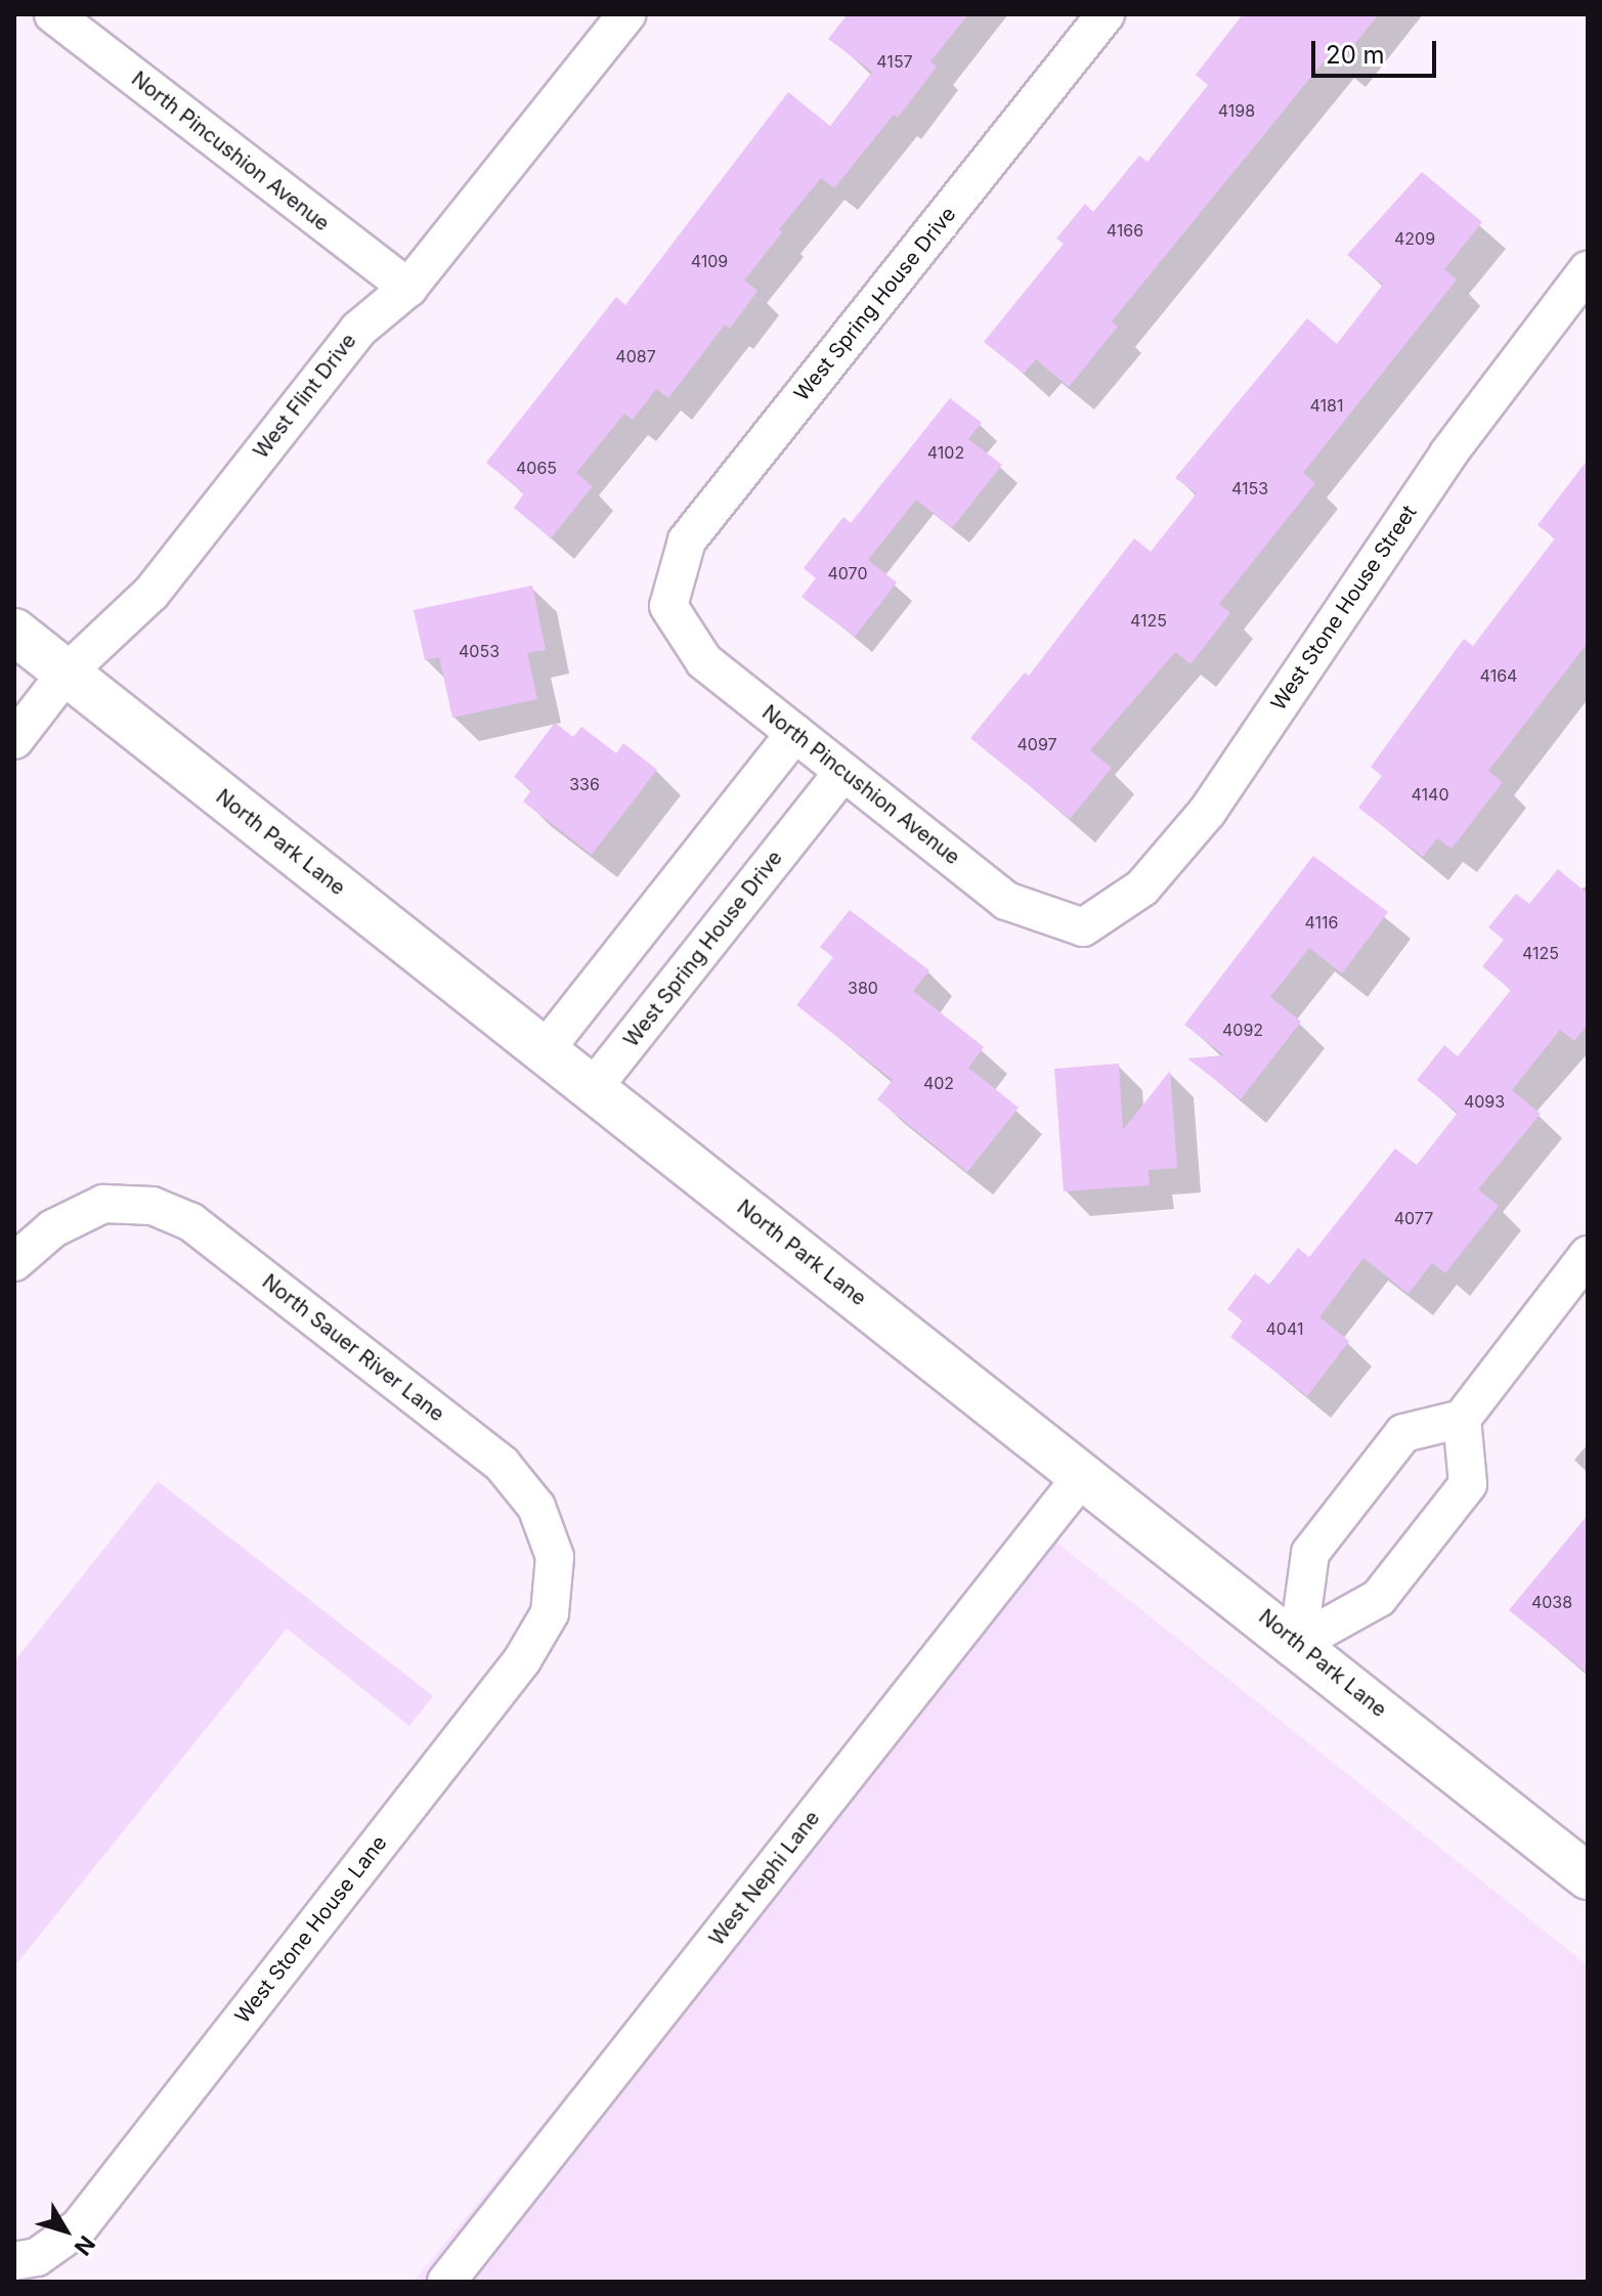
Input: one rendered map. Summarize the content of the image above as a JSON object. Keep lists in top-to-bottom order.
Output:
{
  "streets": {
    "street": [
      "North Pincushion Avenue",
      "West Spring House Drive",
      "West Flint Drive",
      "West Stone House Street",
      "North Park Lane",
      "North Sauer River Lane",
      "West Nephi Lane",
      "West Stone House Lane"
    ]
  },
  "crossings": [
    ["North Pincushion Avenue", "West Spring House Drive"],
    ["North Pincushion Avenue", "West Flint Drive"],
    ["North Pincushion Avenue", "West Stone House Street"],
    ["West Spring House Drive", "North Park Lane"],
    ["West Flint Drive", "North Park Lane"],
    ["North Park Lane", "West Nephi Lane"],
    ["North Sauer River Lane", "West Stone House Lane"]
  ],
  "house_numbers": [
    "4157",
    "4198",
    "4166",
    "4209",
    "4109",
    "4087",
    "4181",
    "4102",
    "4065",
    "4153",
    "4070",
    "4125",
    "4053",
    "4164",
    "4097",
    "336",
    "4140",
    "4116",
    "4125",
    "380",
    "4092",
    "402",
    "4093",
    "4077",
    "4041",
    "4038"
  ],
  "scale_bar": "20 m",
  "north": "bottom right"
}
